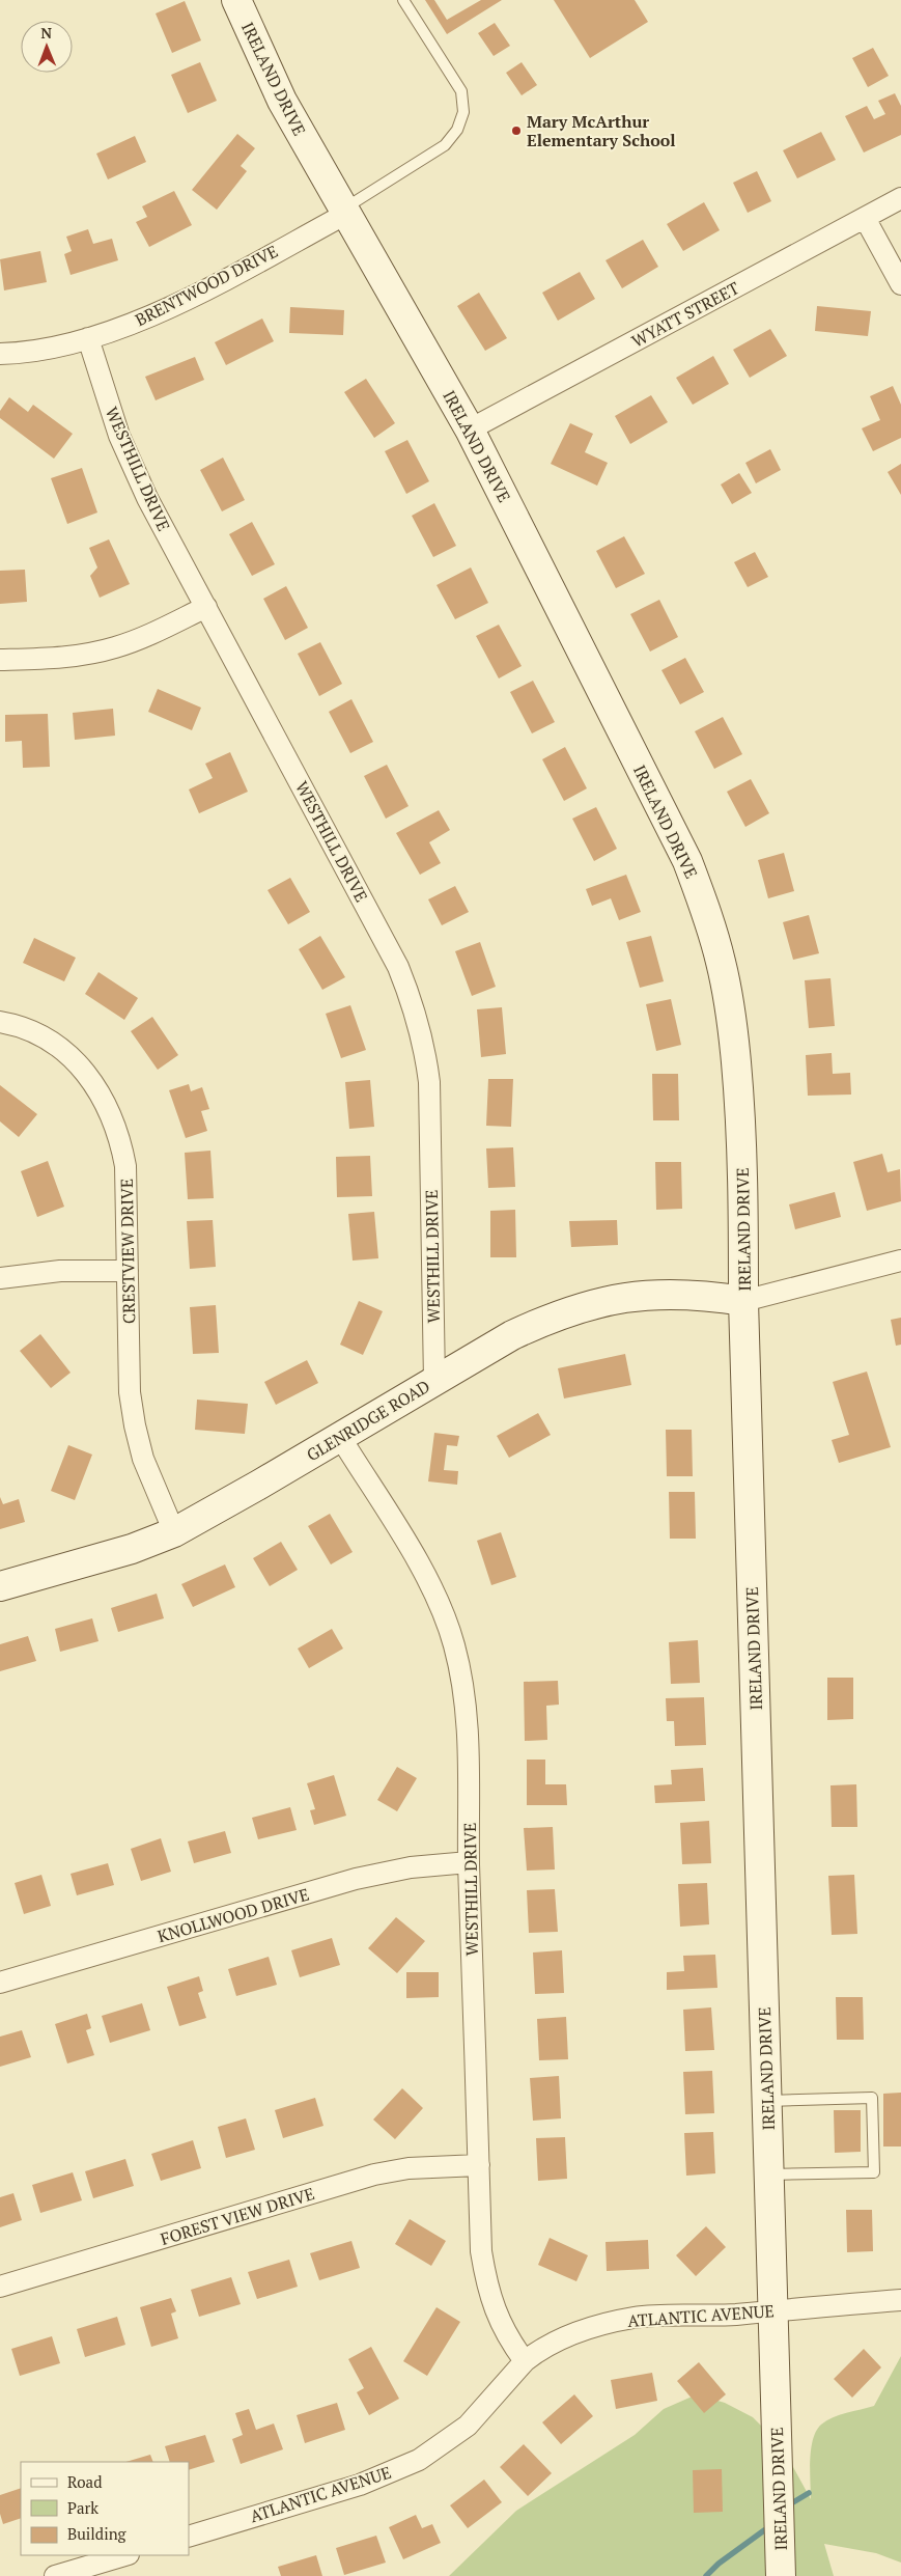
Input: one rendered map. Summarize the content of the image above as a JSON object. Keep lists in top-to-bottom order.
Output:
{
  "streets": {
    "main road": ["IRELAND DRIVE", "GLENRIDGE ROAD"],
    "street": [
      "BRENTWOOD DRIVE",
      "WYATT STREET",
      "WESTHILL DRIVE",
      "CRESTVIEW DRIVE",
      "KNOLLWOOD DRIVE",
      "FOREST VIEW DRIVE",
      "ATLANTIC AVENUE"
    ]
  },
  "crossings": [
    ["IRELAND DRIVE", "BRENTWOOD DRIVE"],
    ["IRELAND DRIVE", "WYATT STREET"],
    ["IRELAND DRIVE", "GLENRIDGE ROAD"],
    ["IRELAND DRIVE", "ATLANTIC AVENUE"],
    ["BRENTWOOD DRIVE", "WESTHILL DRIVE"],
    ["WESTHILL DRIVE", "GLENRIDGE ROAD"],
    ["WESTHILL DRIVE", "KNOLLWOOD DRIVE"],
    ["WESTHILL DRIVE", "FOREST VIEW DRIVE"],
    ["WESTHILL DRIVE", "ATLANTIC AVENUE"],
    ["CRESTVIEW DRIVE", "GLENRIDGE ROAD"]
  ],
  "places": ["Mary McArthur Elementary School"],
  "legend": ["Road", "Park", "Building"],
  "north": "top"
}
